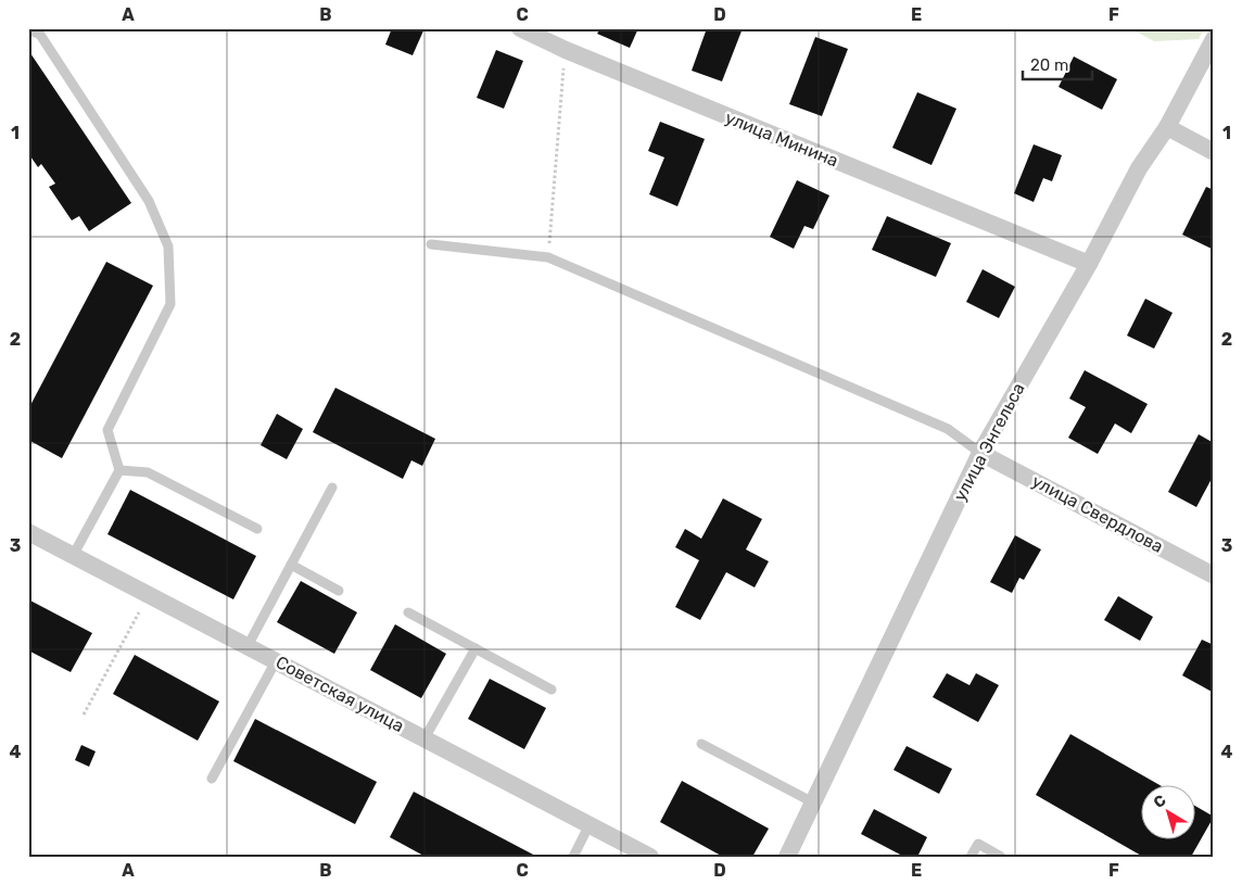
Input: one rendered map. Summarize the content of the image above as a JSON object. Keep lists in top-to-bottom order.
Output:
{
  "streets": {
    "street": [
      "улица Минина",
      "улица Энгельса",
      "улица Свердлова",
      "Советская улица"
    ]
  },
  "crossings": [
    ["улица Минина", "улица Энгельса"],
    ["улица Энгельса", "улица Свердлова"]
  ],
  "scale_bar": "20 m",
  "north": "top left",
  "grid": {
    "columns": [
      "A",
      "B",
      "C",
      "D",
      "E",
      "F"
    ],
    "rows": [
      "1",
      "2",
      "3",
      "4"
    ]
  }
}
